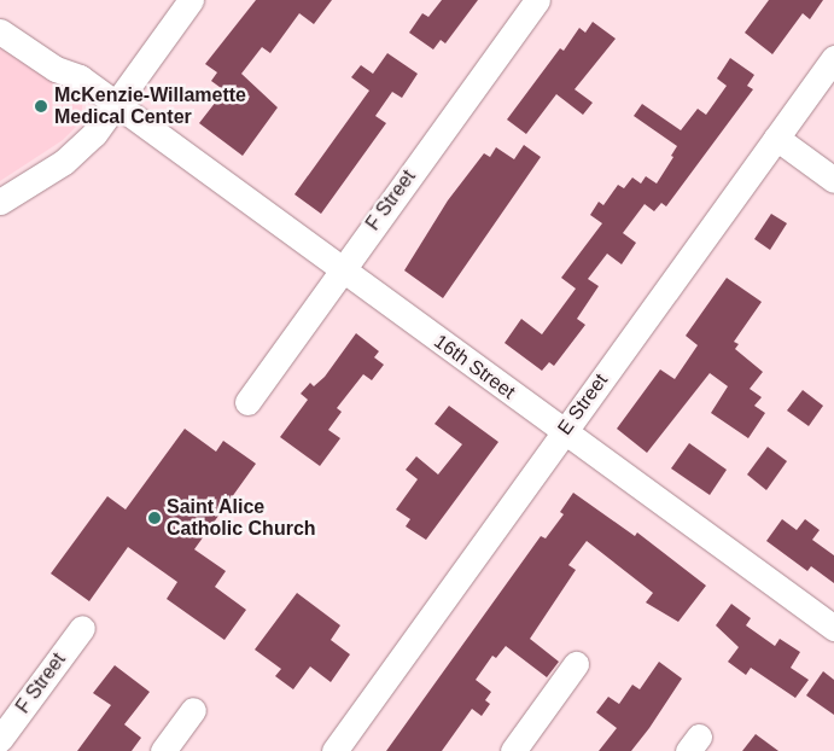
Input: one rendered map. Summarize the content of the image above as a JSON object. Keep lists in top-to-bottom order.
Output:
{
  "streets": {
    "street": ["F Street", "16th Street", "E Street"]
  },
  "crossings": [
    ["F Street", "16th Street"],
    ["16th Street", "E Street"]
  ],
  "places": ["McKenzie-Willamette Medical Center", "Saint Alice Catholic Church"]
}
